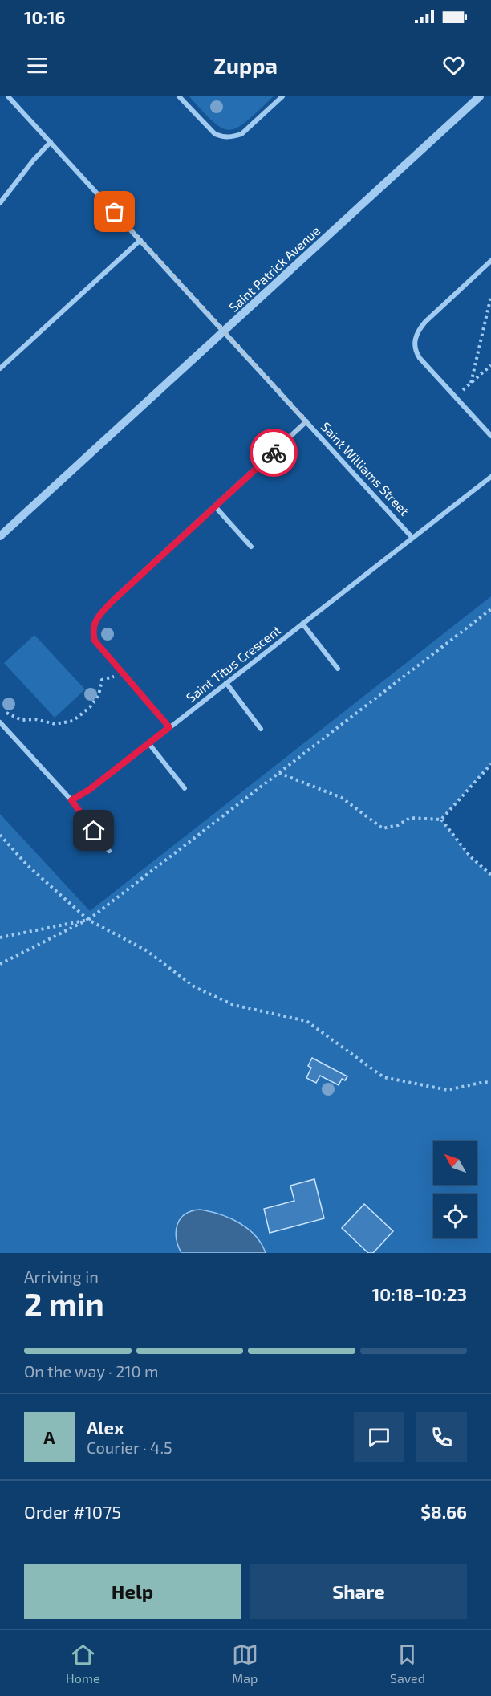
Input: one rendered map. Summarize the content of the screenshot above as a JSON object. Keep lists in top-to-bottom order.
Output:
{
  "streets": {
    "street": ["Saint Patrick Avenue", "Saint Williams Street", "Saint Titus Crescent"]
  },
  "crossings": [
    ["Saint Patrick Avenue", "Saint Williams Street"],
    ["Saint Williams Street", "Saint Titus Crescent"]
  ],
  "north": "top left",
  "page": {
    "status": "10:16",
    "header": "Zuppa",
    "heading": ["2 min", "Arriving in", "10:18–10:23"],
    "panel": [
      "Alex",
      "Courier · 4.5",
      "Order #1075",
      "$8.66"
    ],
    "bar": "On the way · 210 m",
    "round": "A",
    "buttons": ["Help", "Share"],
    "tabs": ["Home", "Map", "Saved"]
  }
}
